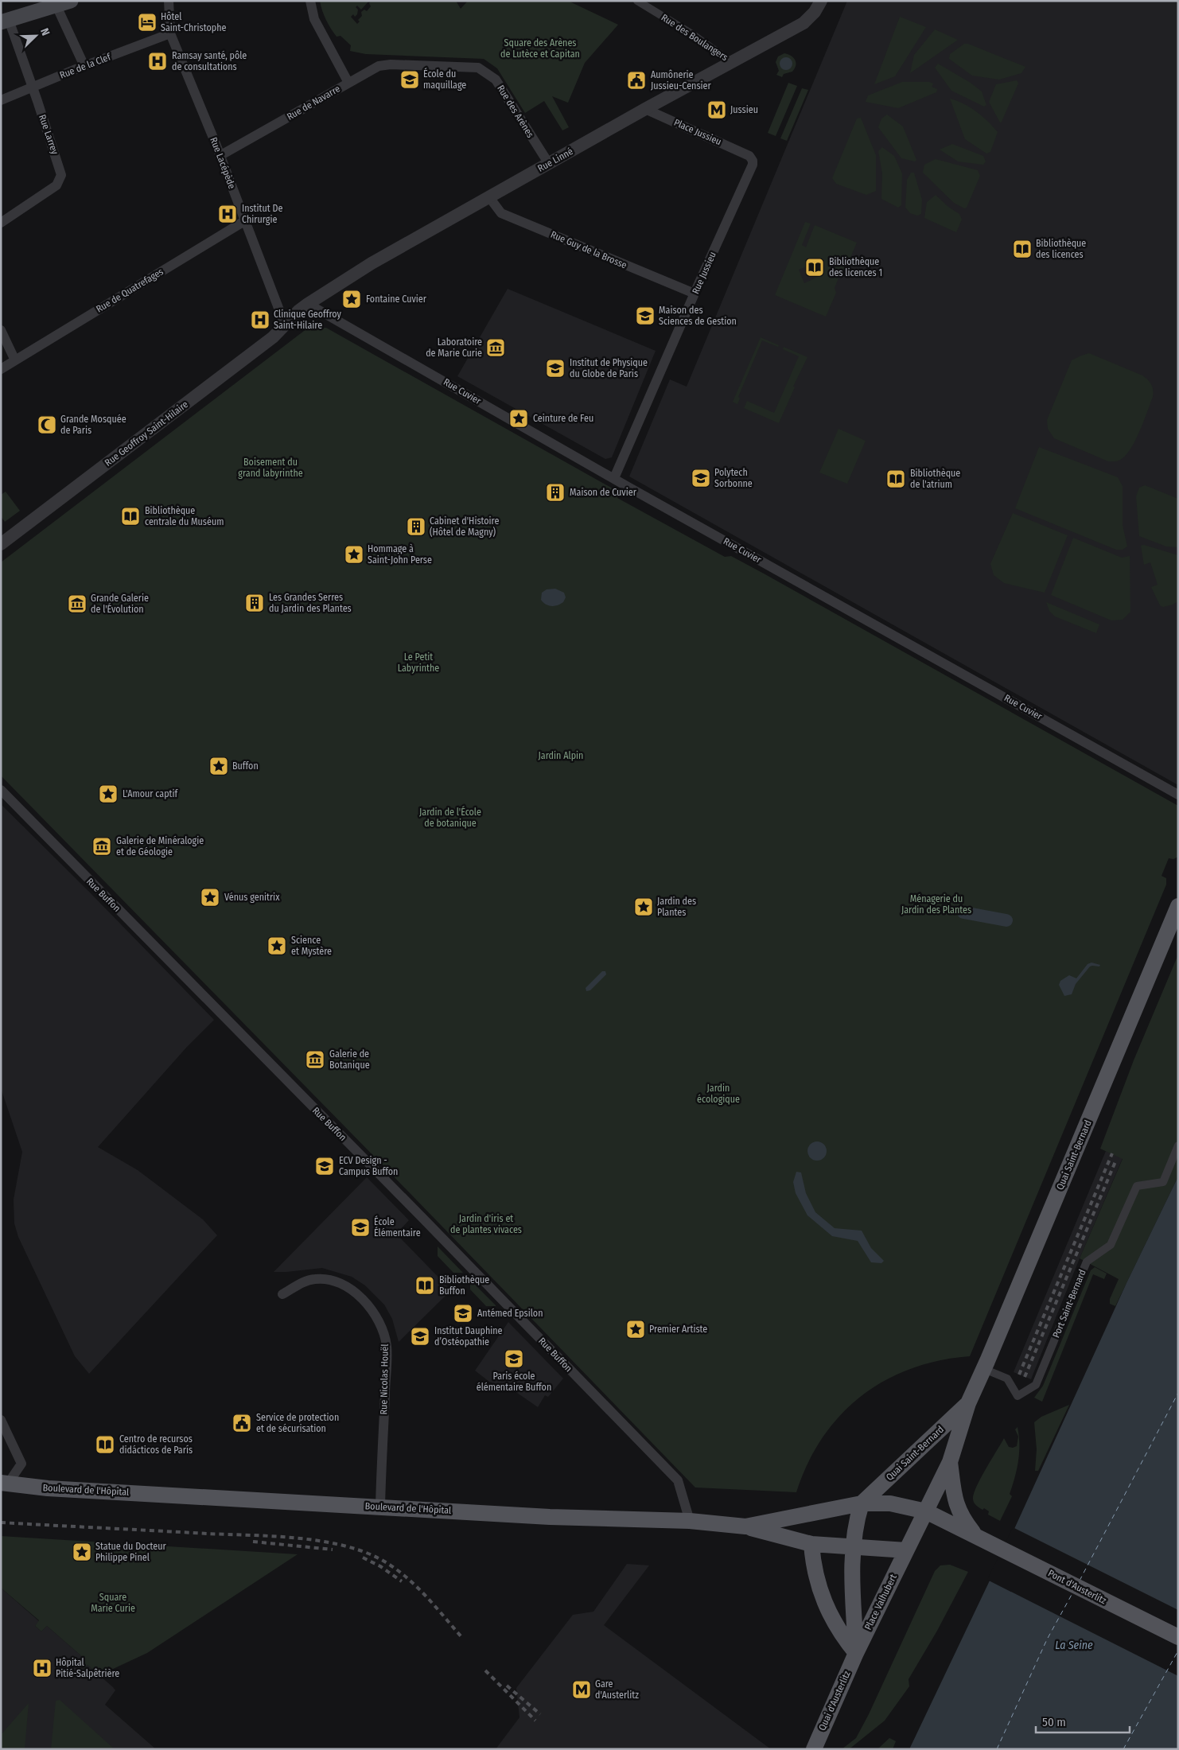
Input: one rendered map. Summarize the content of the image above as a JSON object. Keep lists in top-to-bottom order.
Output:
{
  "streets": {
    "main road": [
      "Quai Saint-Bernard",
      "Boulevard de l'Hôpital",
      "Pont d'Austerlitz",
      "Place Valhubert",
      "Quai d'Austerlitz"
    ],
    "street": [
      "Rue des Boulangers",
      "Rue de la Clef",
      "Rue de Navarre",
      "Rue des Arènes",
      "Place Jussieu",
      "Rue Larrey",
      "Rue Linné",
      "Rue Lacépède",
      "Rue Guy de la Brosse",
      "Rue Jussieu",
      "Rue de Quatrefages",
      "Rue Cuvier",
      "Rue Geoffroy Saint-Hilaire",
      "Rue Buffon",
      "Port Saint-Bernard",
      "Rue Nicolas Houël"
    ]
  },
  "crossings": [
    ["Rue des Boulangers", "Rue Linné"],
    ["Rue de la Clef", "Rue Larrey"],
    ["Rue de la Clef", "Rue Lacépède"],
    ["Rue de Navarre", "Rue des Arènes"],
    ["Rue de Navarre", "Rue Lacépède"],
    ["Rue des Arènes", "Rue Linné"],
    ["Place Jussieu", "Rue Linné"],
    ["Place Jussieu", "Rue Jussieu"],
    ["Rue Linné", "Rue Lacépède"],
    ["Rue Linné", "Rue Guy de la Brosse"],
    ["Rue Linné", "Rue Cuvier"],
    ["Rue Linné", "Rue Geoffroy Saint-Hilaire"],
    ["Rue Lacépède", "Rue de Quatrefages"],
    ["Rue Lacépède", "Rue Geoffroy Saint-Hilaire"],
    ["Rue Guy de la Brosse", "Rue Jussieu"],
    ["Rue Jussieu", "Rue Cuvier"],
    ["Rue Buffon", "Boulevard de l'Hôpital"],
    ["Quai Saint-Bernard", "Port Saint-Bernard"],
    ["Quai Saint-Bernard", "Boulevard de l'Hôpital"],
    ["Quai Saint-Bernard", "Place Valhubert"],
    ["Rue Nicolas Houël", "Boulevard de l'Hôpital"],
    ["Boulevard de l'Hôpital", "Place Valhubert"],
    ["Place Valhubert", "Quai d'Austerlitz"]
  ],
  "water": ["La Seine"],
  "parks": [
    "Square des Arènes de Lutèce et Capitan",
    "Boisement du grand labyrinthe",
    "Le Petit Labyrinthe",
    "Jardin Alpin",
    "Jardin de l'École de botanique",
    "Ménagerie du Jardin des Plantes",
    "Jardin écologique",
    "Jardin d'iris et de plantes vivaces",
    "Square Marie Curie"
  ],
  "places": {
    "hotel": ["Hôtel Saint-Christophe"],
    "hospital": [
      "Ramsay santé, pôle de consultations",
      "Institut De Chirurgie",
      "Clinique Geoffroy Saint-Hilaire",
      "Hôpital Pitié-Salpêtrière"
    ],
    "school or university": [
      "École du maquillage",
      "Maison des Sciences de Gestion",
      "Institut de Physique du Globe de Paris",
      "Polytech Sorbonne",
      "ECV Design - Campus Buffon",
      "École Élémentaire",
      "Antémed Epsilon",
      "Institut Dauphine d’Ostéopathie",
      "Paris école élémentaire Buffon"
    ],
    "public building": ["Aumônerie Jussieu-Censier", "Service de protection et de sécurisation"],
    "metro station": ["Jussieu", "Gare d'Austerlitz"],
    "library": [
      "Bibliothèque des licences",
      "Bibliothèque des licences 1",
      "Bibliothèque de l'atrium",
      "Bibliothèque centrale du Muséum",
      "Bibliothèque Buffon",
      "Centro de recursos didácticos de París"
    ],
    "place": [
      "Fontaine Cuvier",
      "Ceinture de Feu",
      "Hommage à Saint-John Perse",
      "Buffon",
      "L'Amour captif",
      "Vénus genitrix",
      "Jardin des Plantes",
      "Science et Mystère",
      "Premier Artiste",
      "Statue du Docteur Philippe Pinel"
    ],
    "museum": [
      "Laboratoire de Marie Curie",
      "Grande Galerie de l'Évolution",
      "Galerie de Minéralogie et de Géologie",
      "Galerie de Botanique"
    ],
    "mosque": ["Grande Mosquée de Paris"],
    "building": ["Maison de Cuvier", "Cabinet d'Histoire (Hôtel de Magny)", "Les Grandes Serres du Jardin des Plantes"]
  },
  "scale_bar": "50 m",
  "north": "top right"
}
